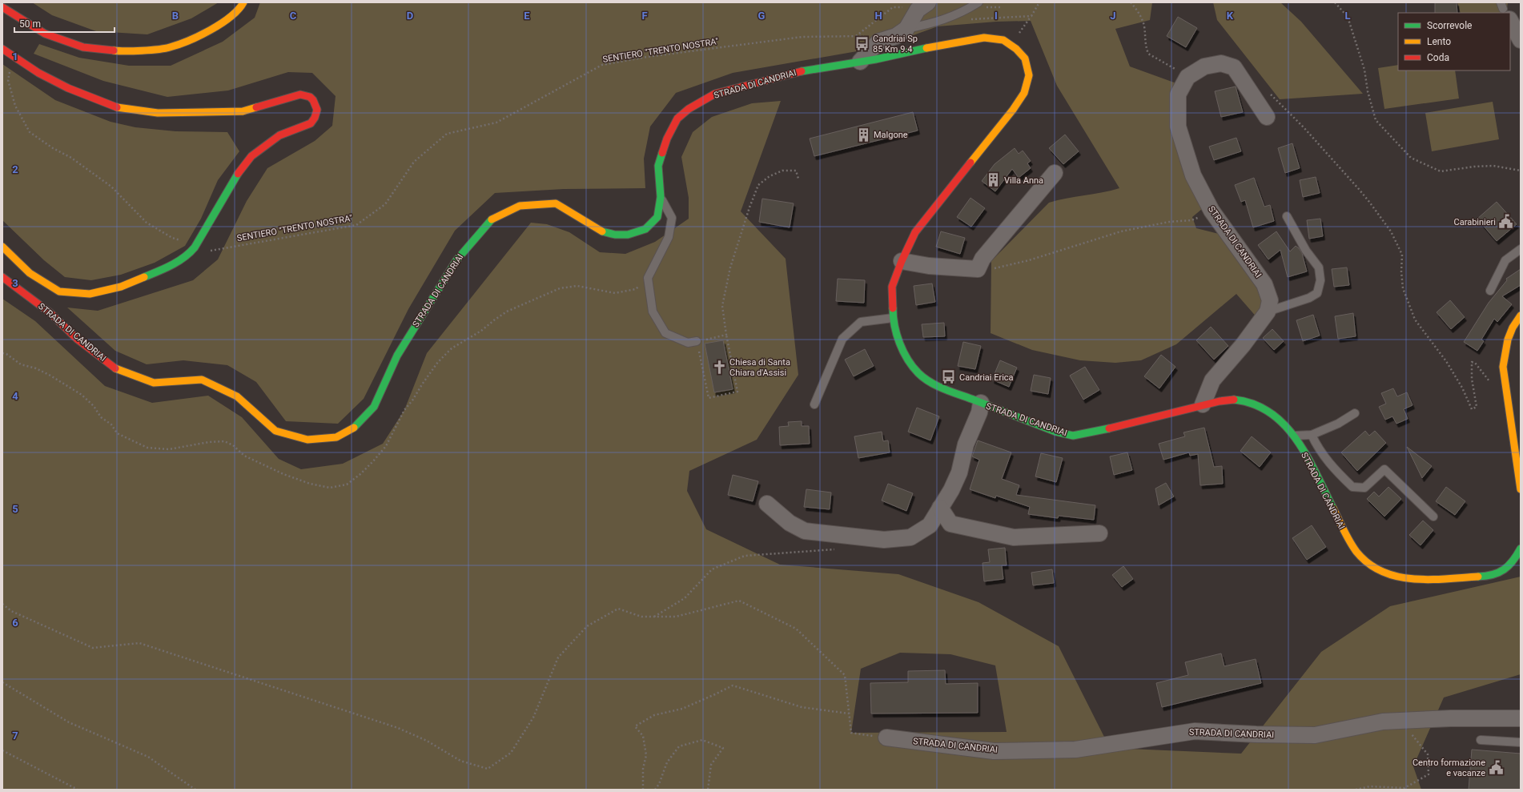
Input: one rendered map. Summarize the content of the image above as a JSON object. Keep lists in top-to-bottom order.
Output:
{
  "streets": {
    "main road": ["STRADA DI CANDRIAI"],
    "path": ["SENTIERO \"TRENTO NOSTRA\""]
  },
  "places": {
    "bus stop": ["Candriai Sp 85 Km 9.4", "Candriai Erica"],
    "building": ["Malgone", "Villa Anna"],
    "public building": ["Carabinieri", "Centro formazione e vacanze"],
    "church": ["Chiesa di Santa Chiara d'Assisi"]
  },
  "legend": ["Scorrevole", "Lento", "Coda"],
  "scale_bar": "50 m",
  "grid": {
    "columns": [
      "B",
      "C",
      "D",
      "E",
      "F",
      "G",
      "H",
      "I",
      "J",
      "K",
      "L"
    ],
    "rows": [
      "1",
      "2",
      "3",
      "4",
      "5",
      "6",
      "7"
    ]
  }
}
